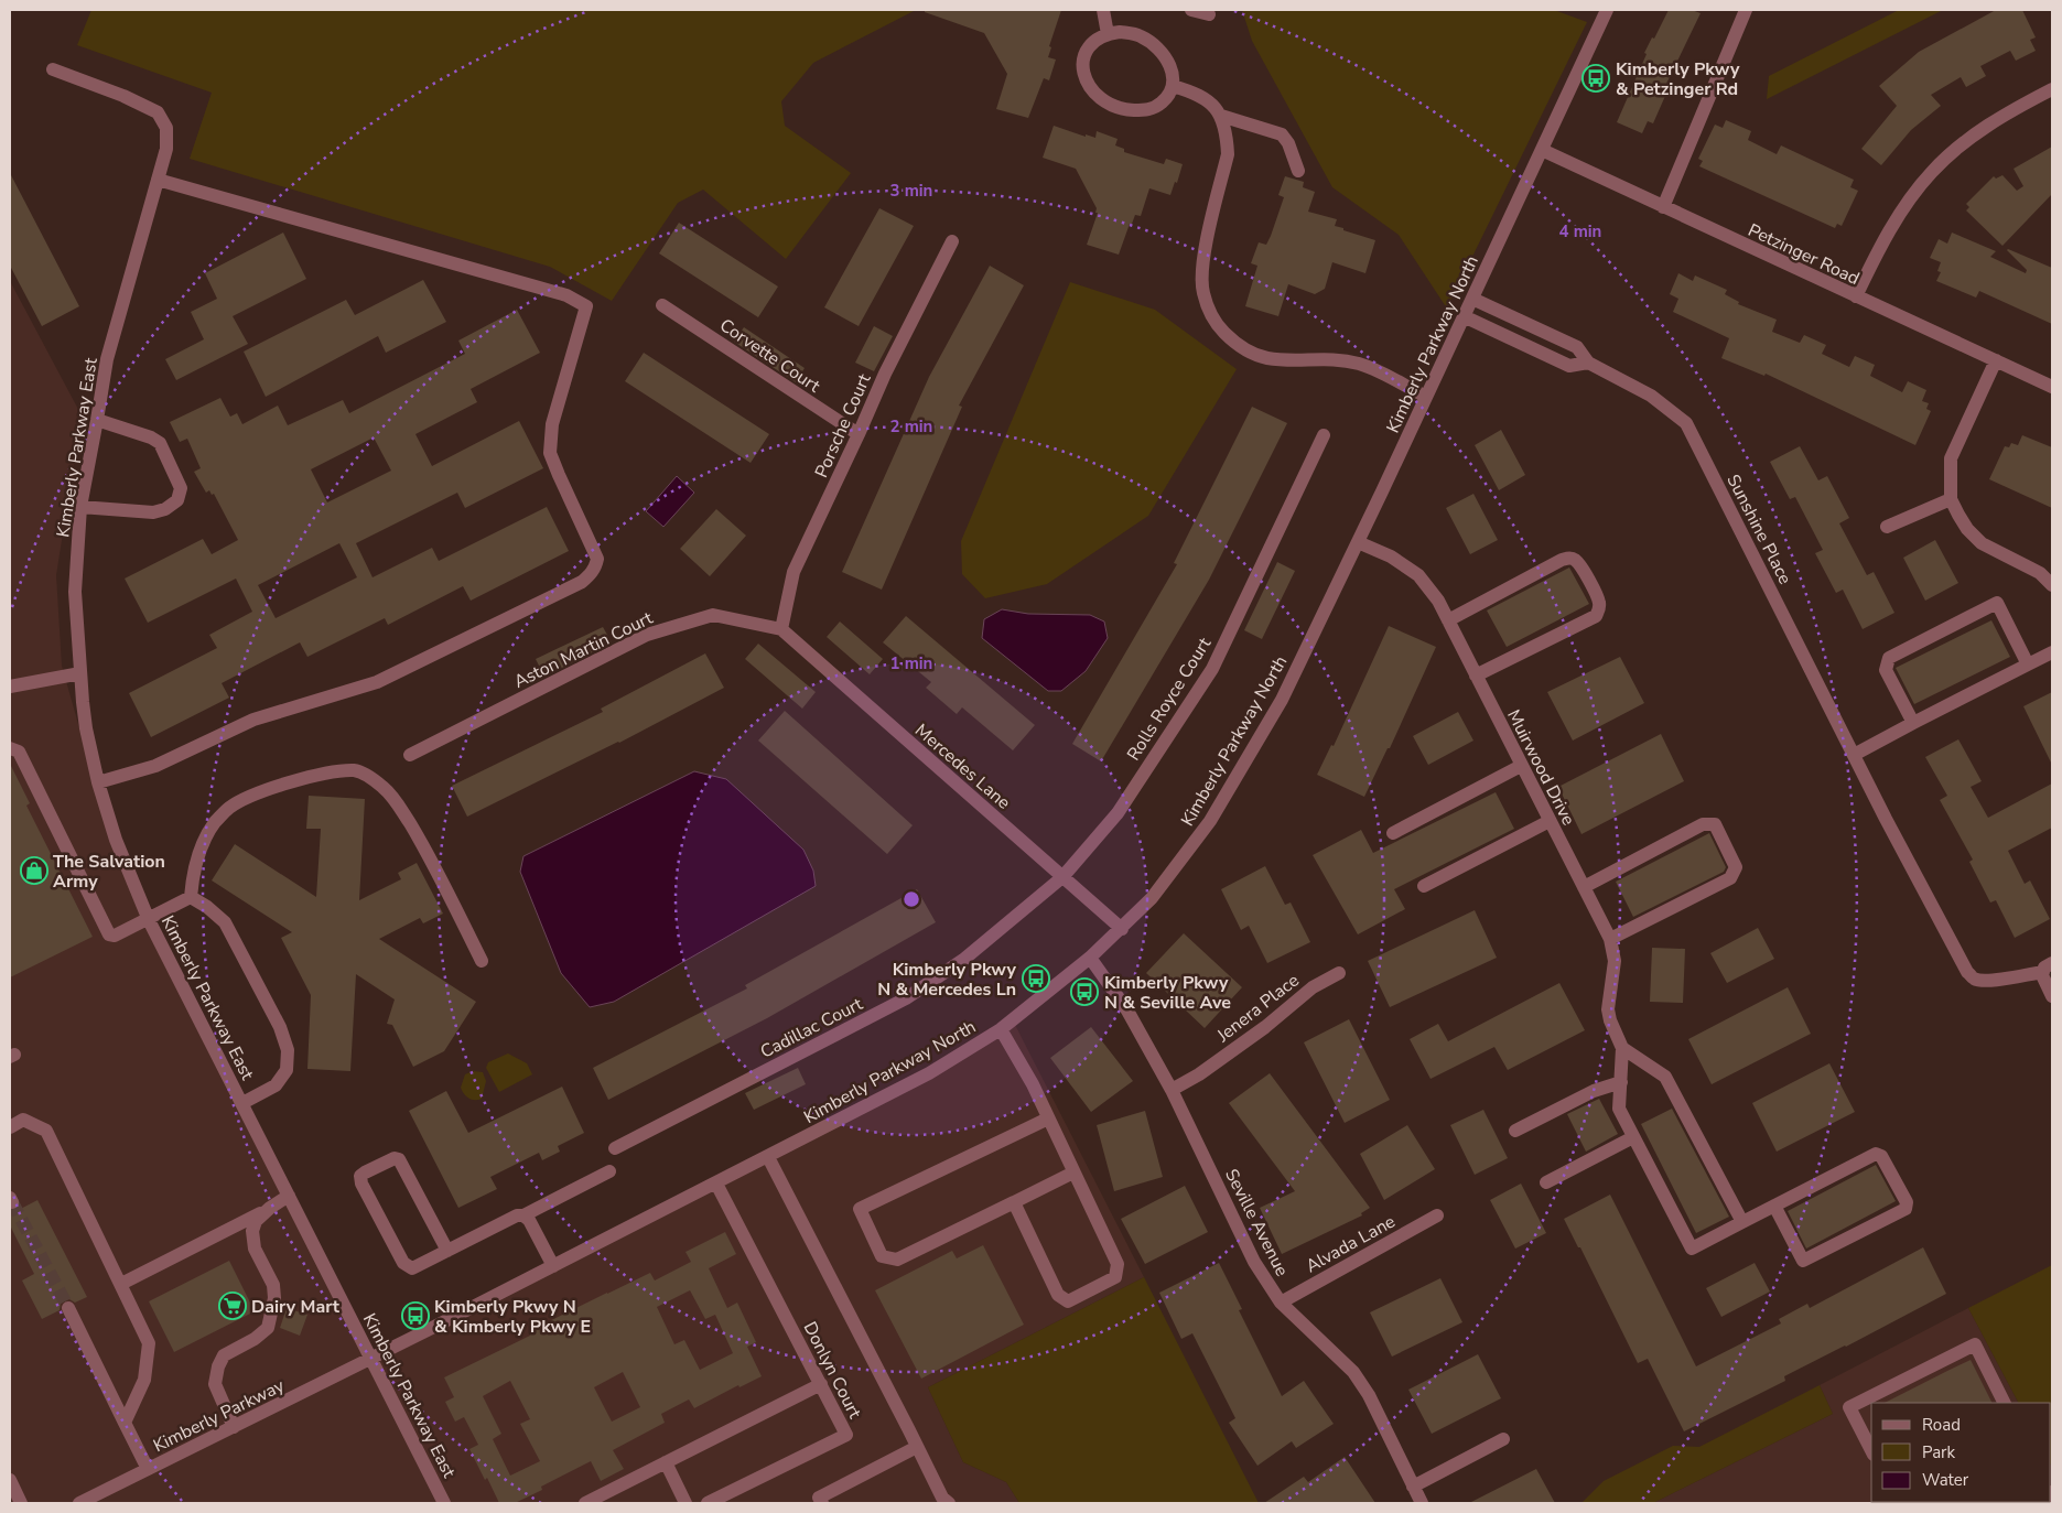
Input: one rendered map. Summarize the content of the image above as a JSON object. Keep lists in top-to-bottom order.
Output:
{
  "streets": {
    "street": [
      "Petzinger Road",
      "Kimberly Parkway North",
      "Corvette Court",
      "Porsche Court",
      "Kimberly Parkway East",
      "Sunshine Place",
      "Aston Martin Court",
      "Rolls Royce Court",
      "Mercedes Lane",
      "Muirwood Drive",
      "Jenera Place",
      "Cadillac Court",
      "Seville Avenue",
      "Alvada Lane",
      "Donlyn Court",
      "Kimberly Parkway"
    ]
  },
  "crossings": [
    ["Petzinger Road", "Kimberly Parkway North"],
    ["Kimberly Parkway North", "Kimberly Parkway East"],
    ["Kimberly Parkway North", "Sunshine Place"],
    ["Kimberly Parkway North", "Mercedes Lane"],
    ["Kimberly Parkway North", "Muirwood Drive"],
    ["Kimberly Parkway North", "Seville Avenue"],
    ["Kimberly Parkway North", "Donlyn Court"],
    ["Kimberly Parkway North", "Kimberly Parkway"],
    ["Corvette Court", "Porsche Court"],
    ["Porsche Court", "Aston Martin Court"],
    ["Porsche Court", "Mercedes Lane"],
    ["Kimberly Parkway East", "Kimberly Parkway"],
    ["Aston Martin Court", "Mercedes Lane"],
    ["Rolls Royce Court", "Mercedes Lane"],
    ["Rolls Royce Court", "Cadillac Court"],
    ["Mercedes Lane", "Cadillac Court"],
    ["Jenera Place", "Seville Avenue"],
    ["Seville Avenue", "Alvada Lane"]
  ],
  "places": {
    "bus stop": [
      "Kimberly Pkwy & Petzinger Rd",
      "Kimberly Pkwy N & Mercedes Ln",
      "Kimberly Pkwy N & Seville Ave",
      "Kimberly Pkwy N & Kimberly Pkwy E"
    ],
    "shop": ["The Salvation Army"],
    "supermarket": ["Dairy Mart"]
  },
  "legend": ["Road", "Park", "Water"],
  "rings": [
    "3 min",
    "4 min",
    "2 min",
    "1 min"
  ]
}
